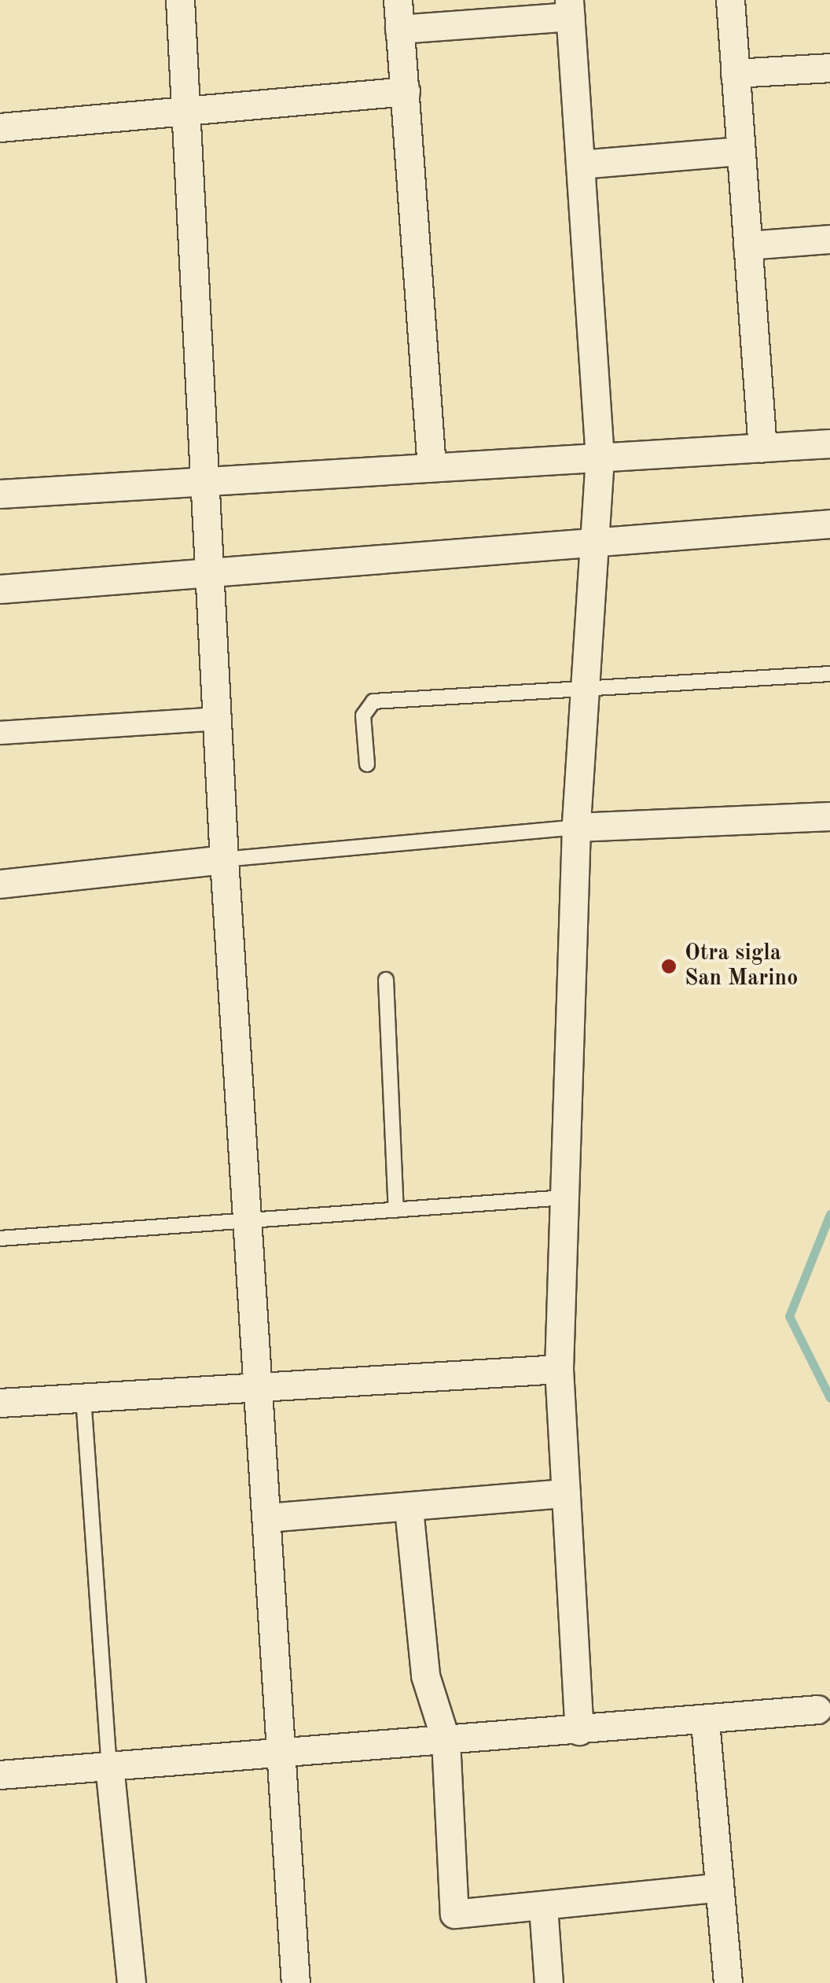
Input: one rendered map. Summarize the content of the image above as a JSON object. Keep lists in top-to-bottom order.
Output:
{
  "places": ["Otra sigla San Marino"]
}
